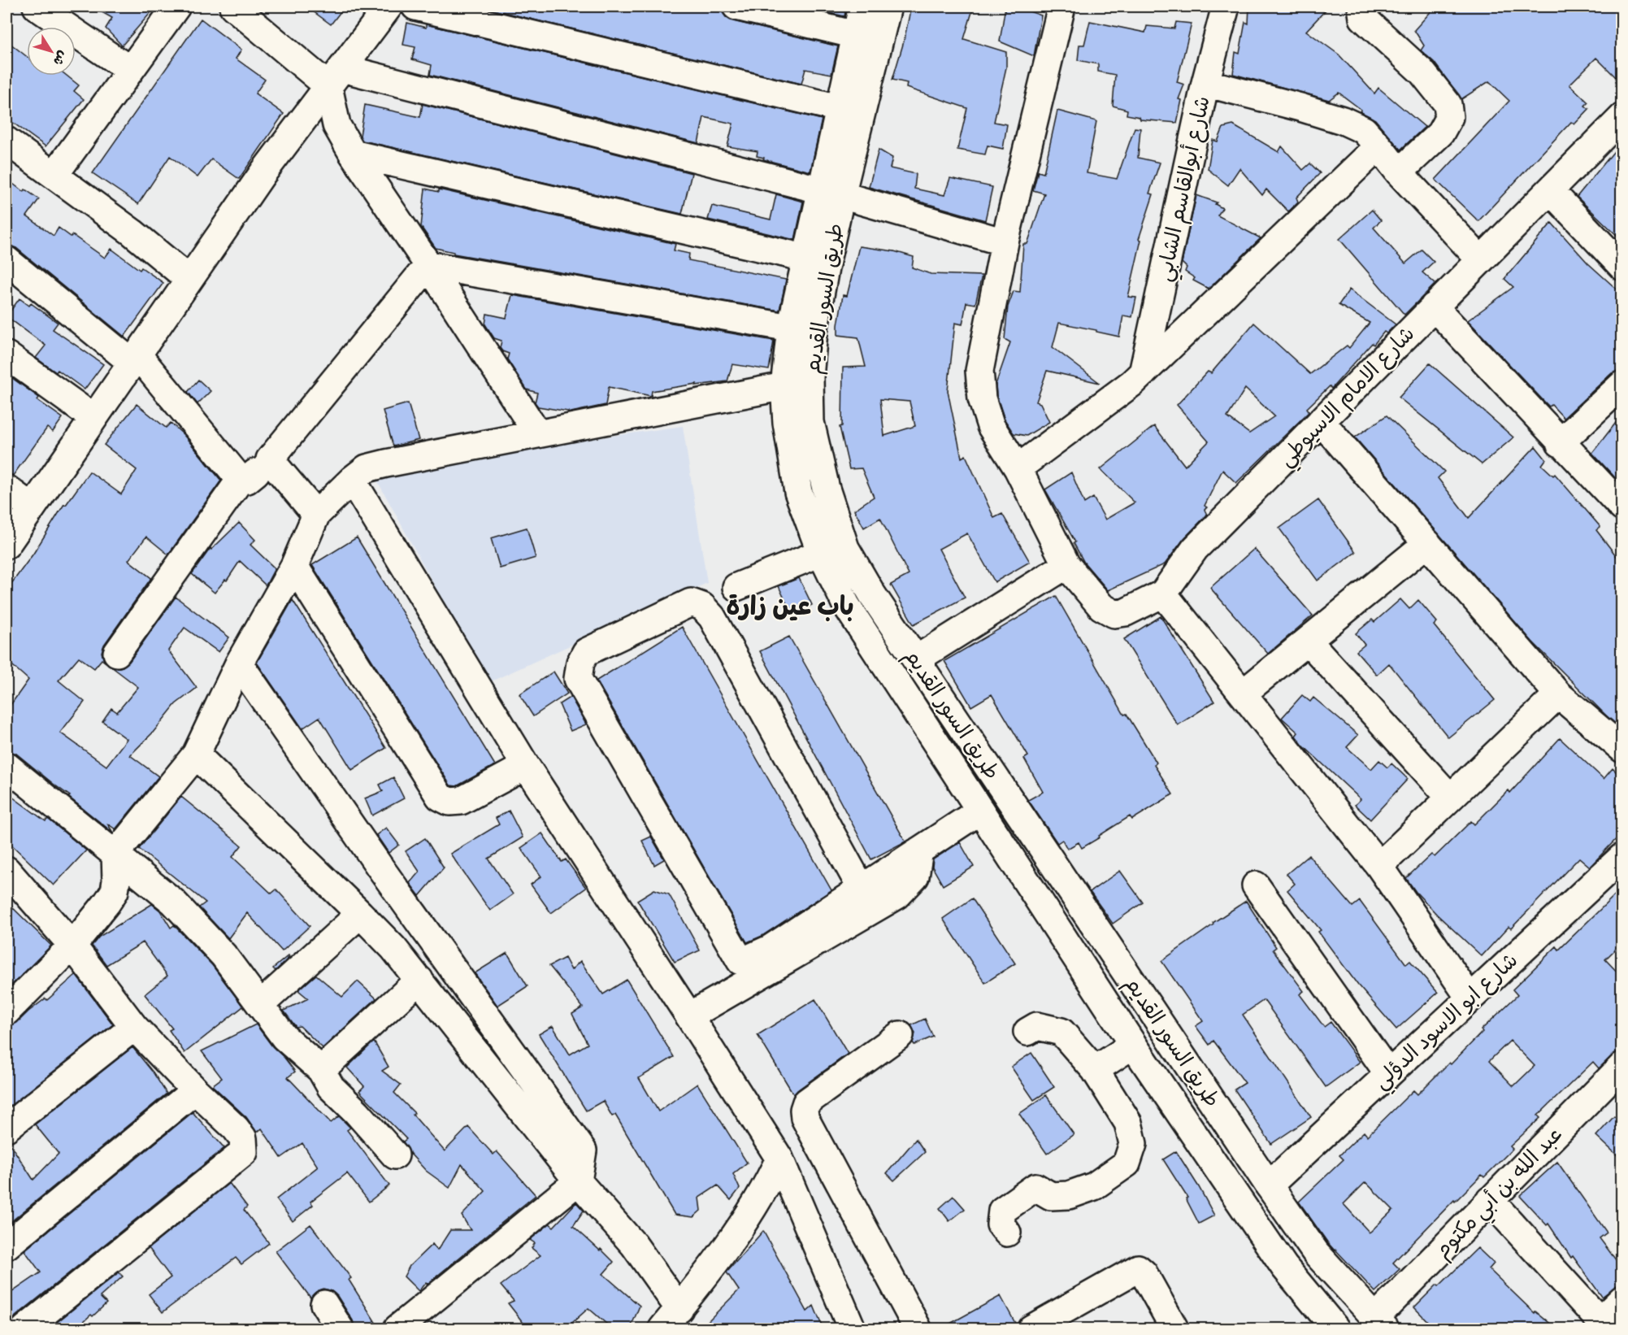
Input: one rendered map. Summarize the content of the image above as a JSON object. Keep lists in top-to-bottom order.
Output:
{
  "streets": {
    "street": [
      "شارع أبوالقاسم الشابي",
      "طريق السور القديم",
      "شارع الامام الاسيوطي",
      "شارع ابو الاسود الدؤلي",
      "عبد الله بن أبي مكتوم"
    ]
  },
  "crossings": [
    ["طريق السور القديم", "شارع ابو الاسود الدؤلي"],
    ["طريق السور القديم", "عبد الله بن أبي مكتوم"]
  ],
  "districts": ["باب عين زارة"],
  "north": "bottom right"
}
